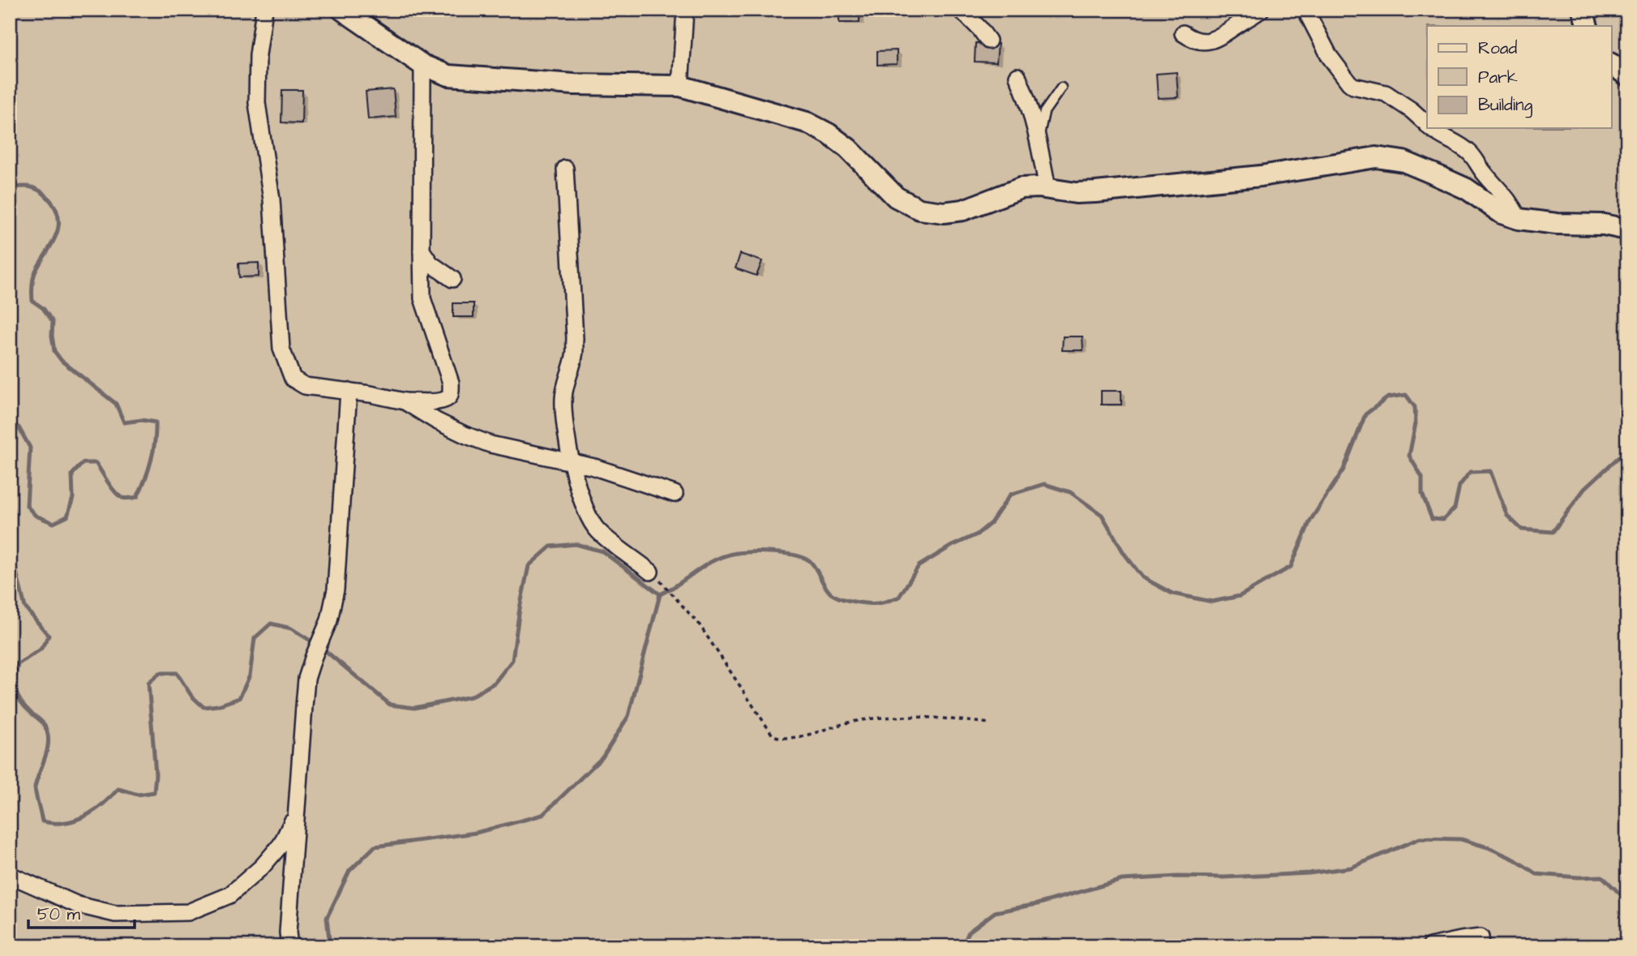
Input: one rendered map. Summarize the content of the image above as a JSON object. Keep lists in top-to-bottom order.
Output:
{
  "legend": ["Road", "Park", "Building"],
  "scale_bar": "50 m"
}
